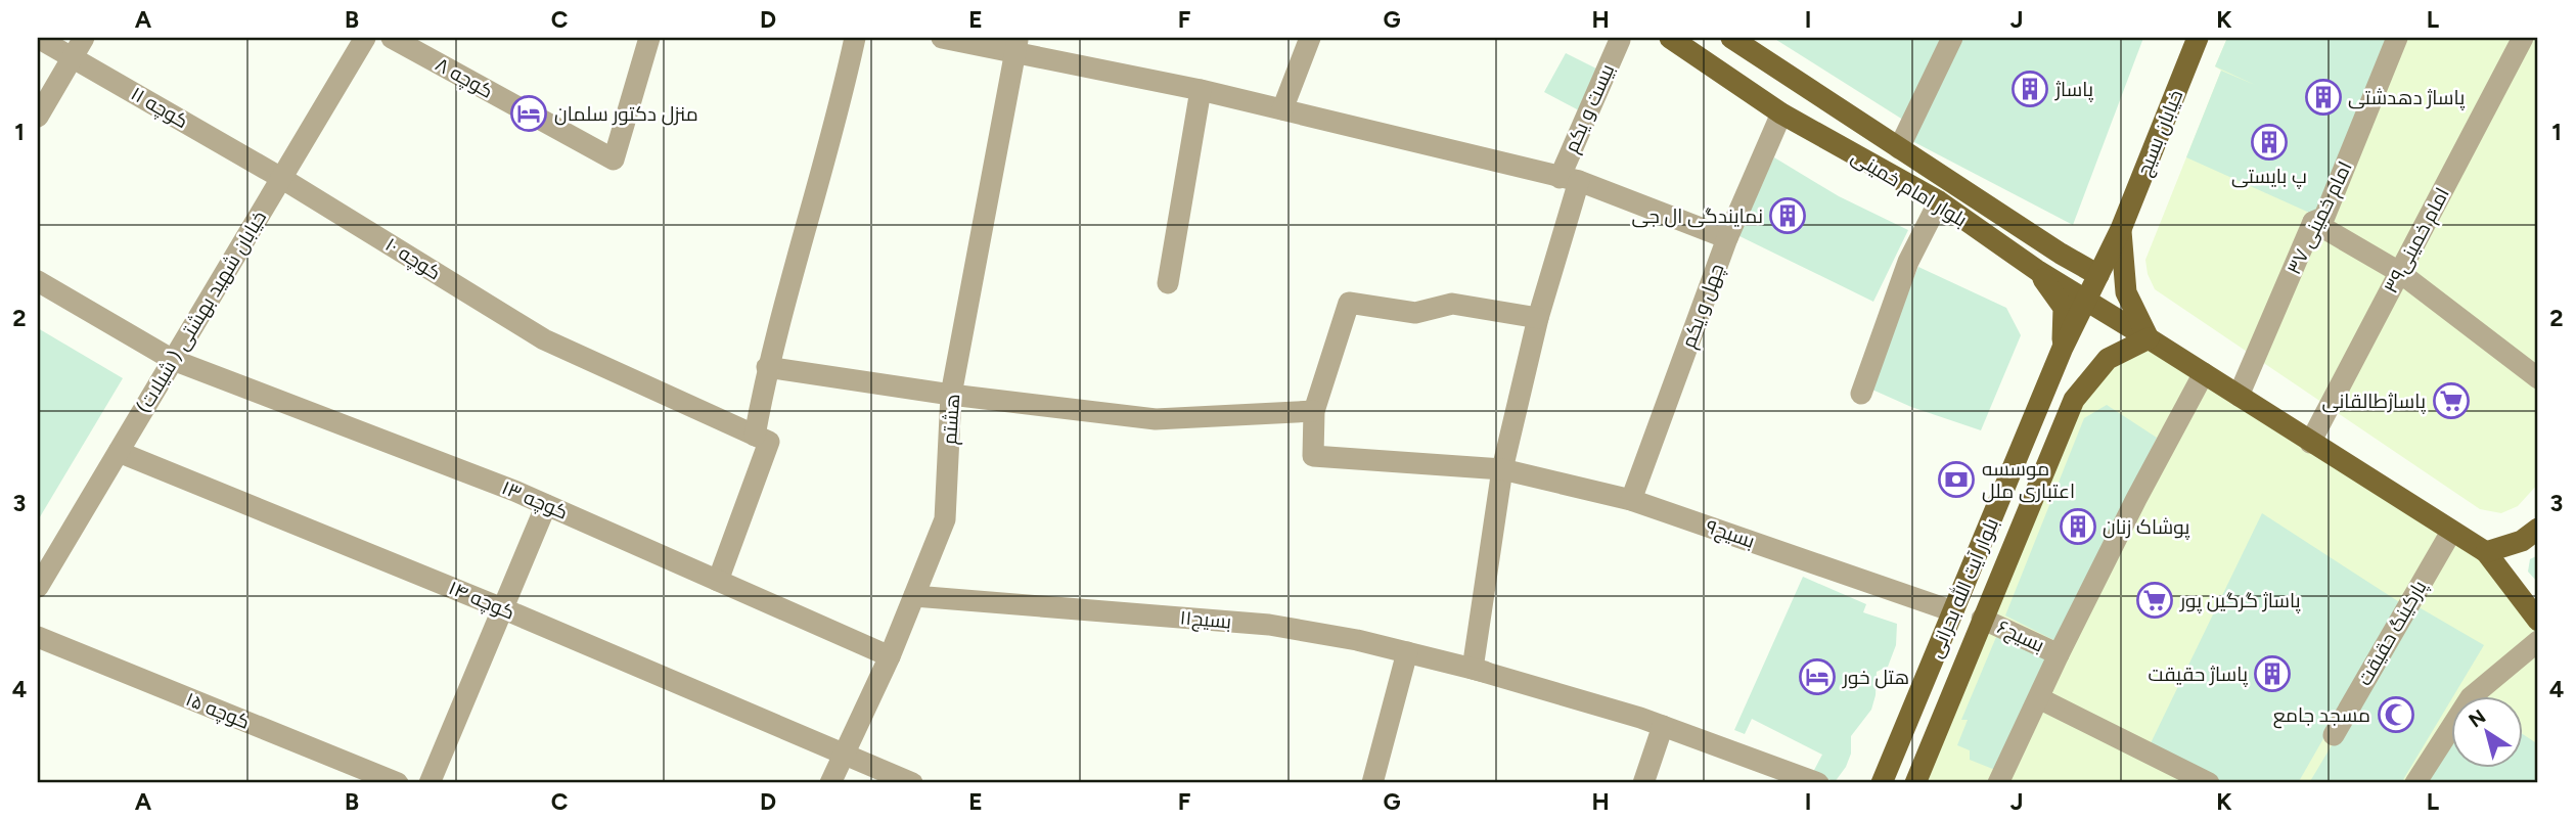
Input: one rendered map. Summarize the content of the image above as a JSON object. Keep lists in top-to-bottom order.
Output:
{
  "streets": {
    "main road": ["خیابان بسیج", "بلوار امام خمینی", "بلوار آیت الله بحرانی"],
    "street": [
      "کوچه ۸",
      "کوچه ۱۱",
      "بیست و یکم",
      "امام خمینی ۳۷",
      "امام خمینی۳۹",
      "کوچه ۱۰",
      "چهل و یکم",
      "خیابان شهید بهشتی ( شیلات)",
      "هشتم",
      "کوچه ۱۳",
      "بسیج۹",
      "کوچه ۱۴",
      "بسیج۱۱",
      "پارکینگ حقیقت",
      "بسیج۶",
      "کوچه ۱۵"
    ]
  },
  "crossings": [
    ["کوچه ۱۱", "کوچه ۱۰"],
    ["کوچه ۱۱", "خیابان شهید بهشتی ( شیلات)"],
    ["بیست و یکم", "بسیج۹"],
    ["بیست و یکم", "بسیج۱۱"],
    ["خیابان بسیج", "بلوار امام خمینی"],
    ["خیابان بسیج", "بلوار آیت الله بحرانی"],
    ["بلوار امام خمینی", "امام خمینی ۳۷"],
    ["بلوار امام خمینی", "امام خمینی۳۹"],
    ["بلوار امام خمینی", "چهل و یکم"],
    ["بلوار امام خمینی", "بلوار آیت الله بحرانی"],
    ["بلوار امام خمینی", "پارکینگ حقیقت"],
    ["کوچه ۱۰", "خیابان شهید بهشتی ( شیلات)"],
    ["چهل و یکم", "بسیج۹"],
    ["خیابان شهید بهشتی ( شیلات)", "کوچه ۱۳"],
    ["خیابان شهید بهشتی ( شیلات)", "کوچه ۱۴"],
    ["هشتم", "کوچه ۱۳"],
    ["هشتم", "کوچه ۱۴"],
    ["هشتم", "بسیج۱۱"],
    ["بسیج۹", "بلوار آیت الله بحرانی"],
    ["بلوار آیت الله بحرانی", "بسیج۶"]
  ],
  "places": {
    "building": [
      "پاساژ",
      "پاساژ دهدشتی",
      "پ بایستی",
      "نمایندگی ال جی",
      "پوشاک زنان",
      "پاساژ حقیقت"
    ],
    "hotel": ["منزل دکتور سلمان", "هتل خور"],
    "supermarket": ["پاساژطالقانی", "پاساژ گرگین پور"],
    "bank": ["موسسه اعتباری ملل"],
    "mosque": ["مسجد جامع"]
  },
  "north": "top left",
  "grid": {
    "columns": [
      "A",
      "B",
      "C",
      "D",
      "E",
      "F",
      "G",
      "H",
      "I",
      "J",
      "K",
      "L"
    ],
    "rows": [
      "1",
      "2",
      "3",
      "4"
    ]
  }
}
